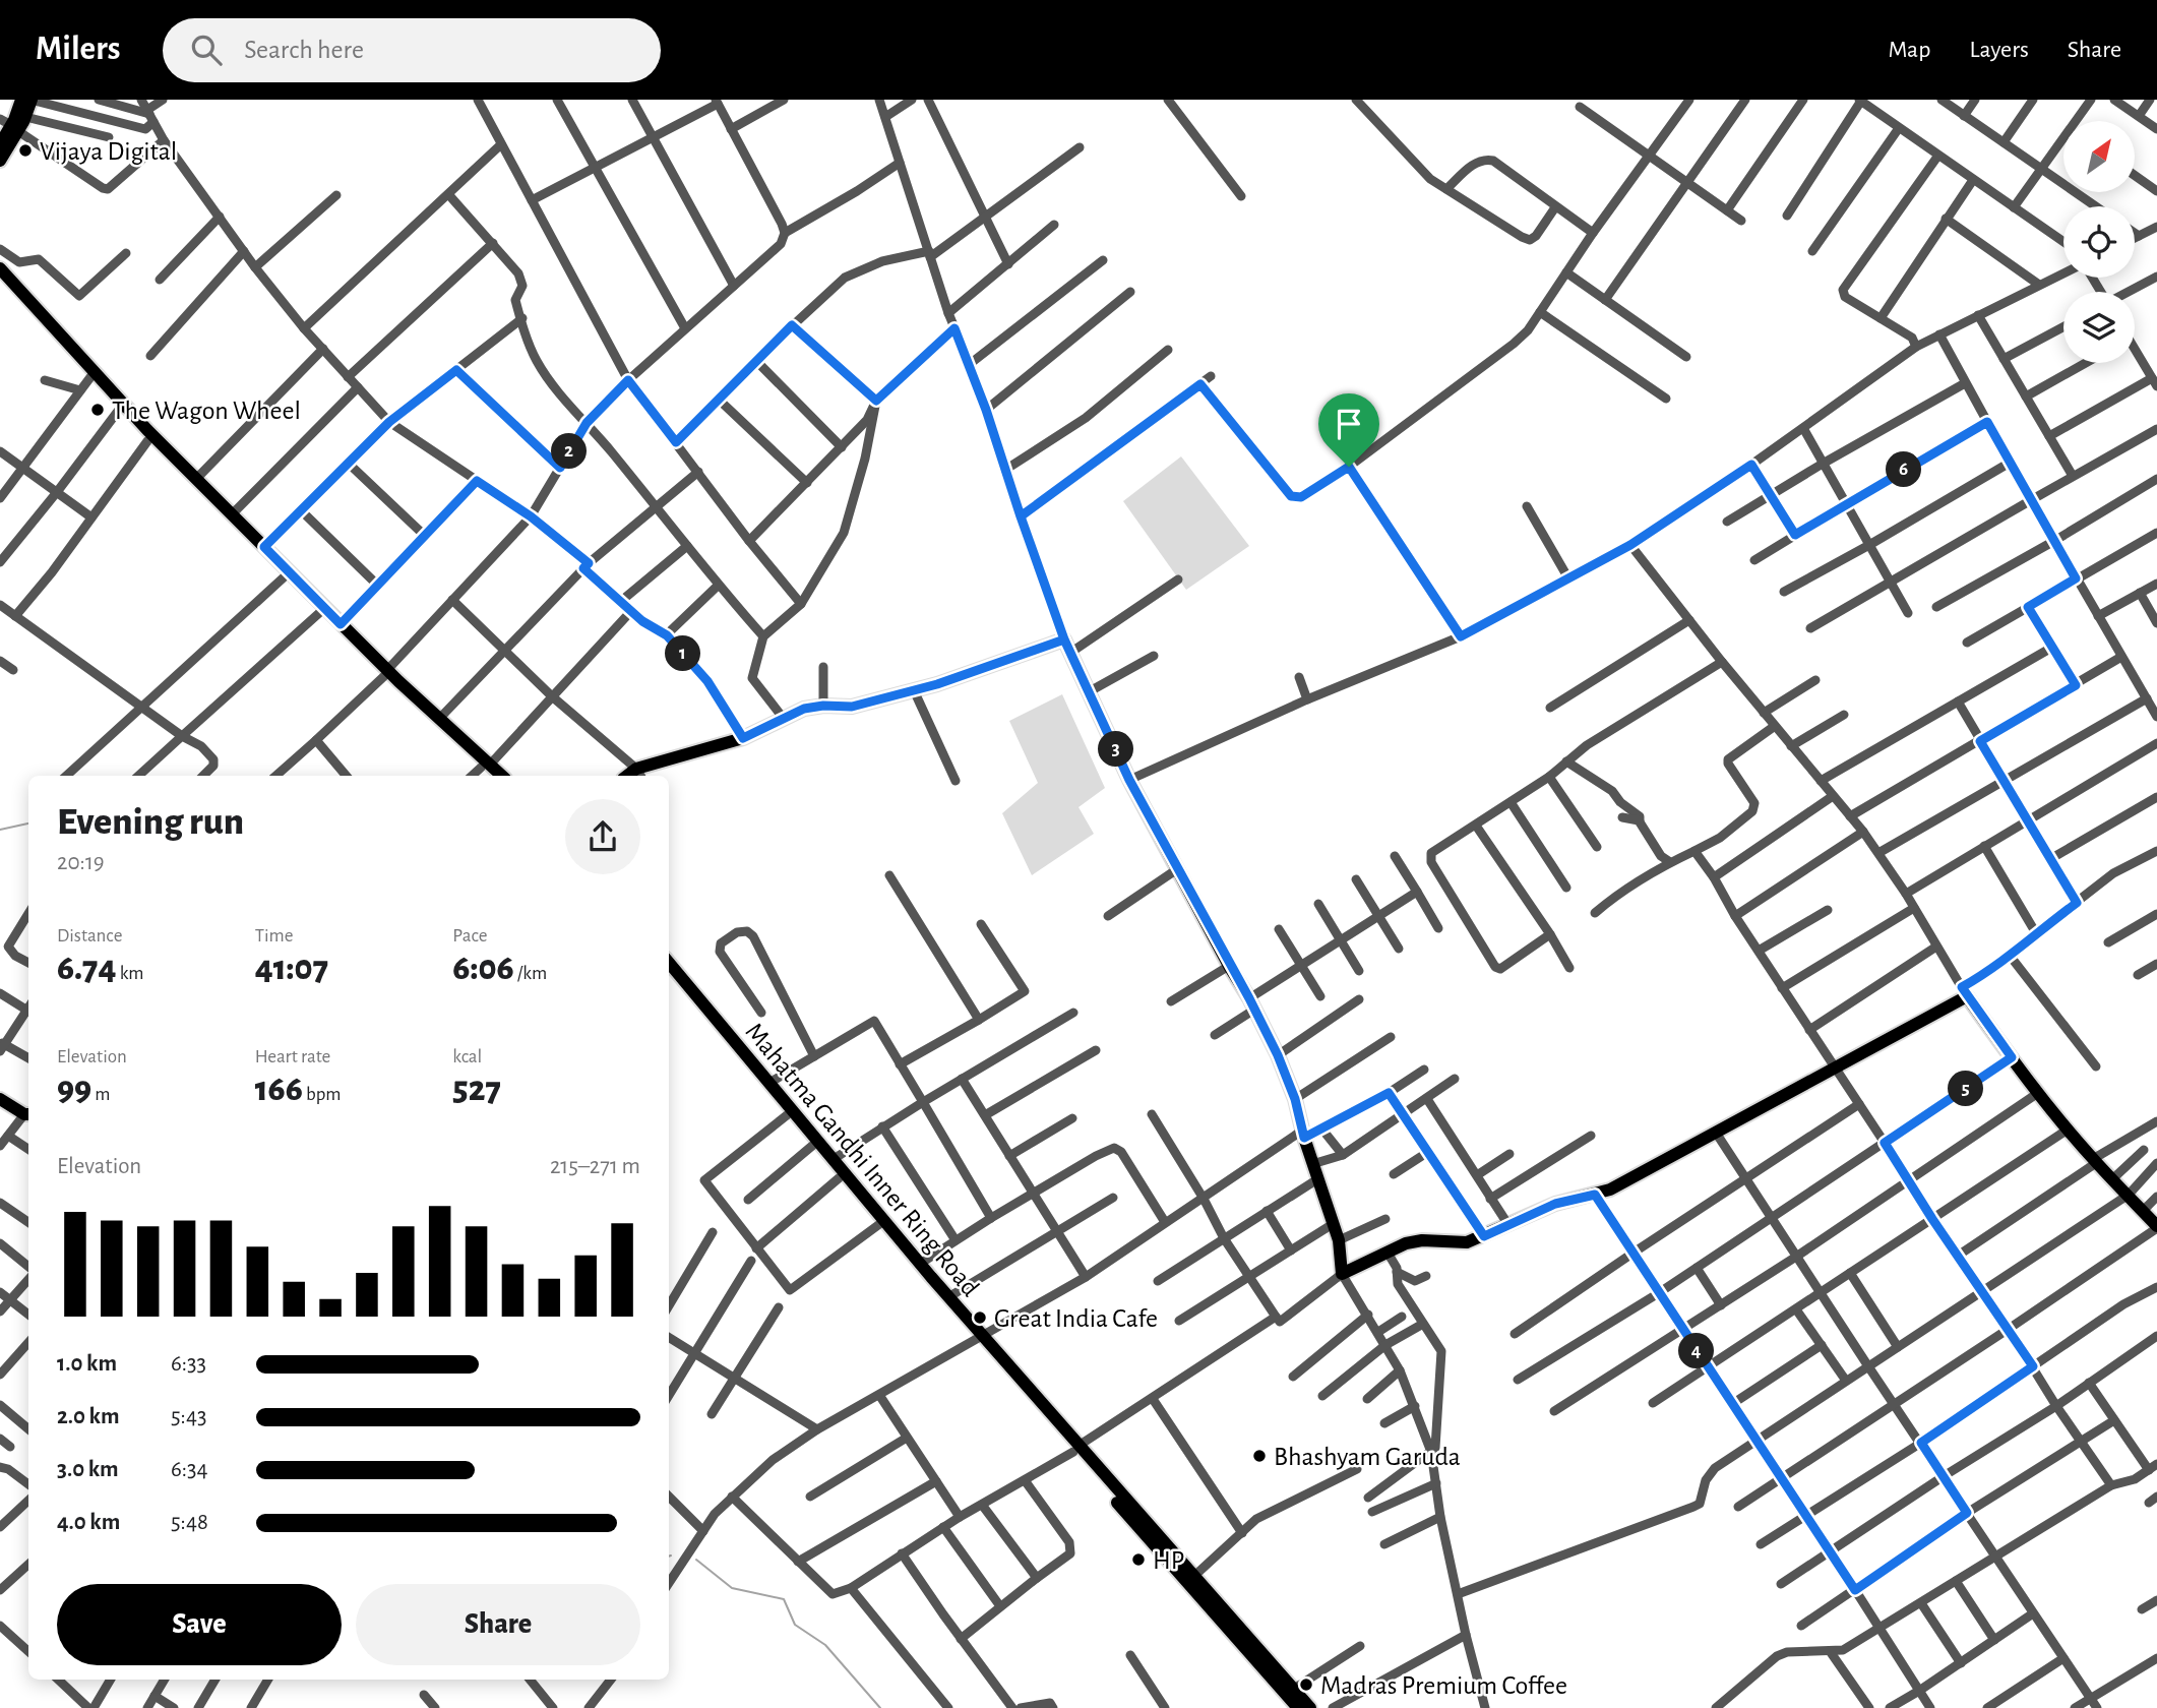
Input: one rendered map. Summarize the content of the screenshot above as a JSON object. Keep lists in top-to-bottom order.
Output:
{
  "streets": {
    "main road": ["Mahatma Gandhi Inner Ring Road"]
  },
  "places": [
    "Vijaya Digital",
    "The Wagon Wheel",
    "Great India Cafe",
    "Bhashyam Garuda",
    "HP",
    "Madras Premium Coffee"
  ],
  "north": "top right",
  "page": {
    "header": "Milers",
    "search": "Search here",
    "nav": ["Map", "Layers", "Share"],
    "pins": [
      "2",
      "6",
      "1",
      "3",
      "5",
      "4"
    ],
    "heading": ["Evening run", "20:19"],
    "stats": [
      ["Distance", "6.74 km"],
      ["Time", "41:07"],
      ["Pace", "6:06 /km"],
      ["Elevation", "99 m"],
      ["Heart rate", "166 bpm"],
      ["kcal", "527"]
    ],
    "chart": ["Elevation", "215–271 m"],
    "list": [
      {
        "name": "1.0 km",
        "note": "6:33"
      },
      {
        "name": "2.0 km",
        "note": "5:43"
      },
      {
        "name": "3.0 km",
        "note": "6:34"
      },
      {
        "name": "4.0 km",
        "note": "5:48"
      }
    ],
    "buttons": ["Save", "Share"]
  }
}
